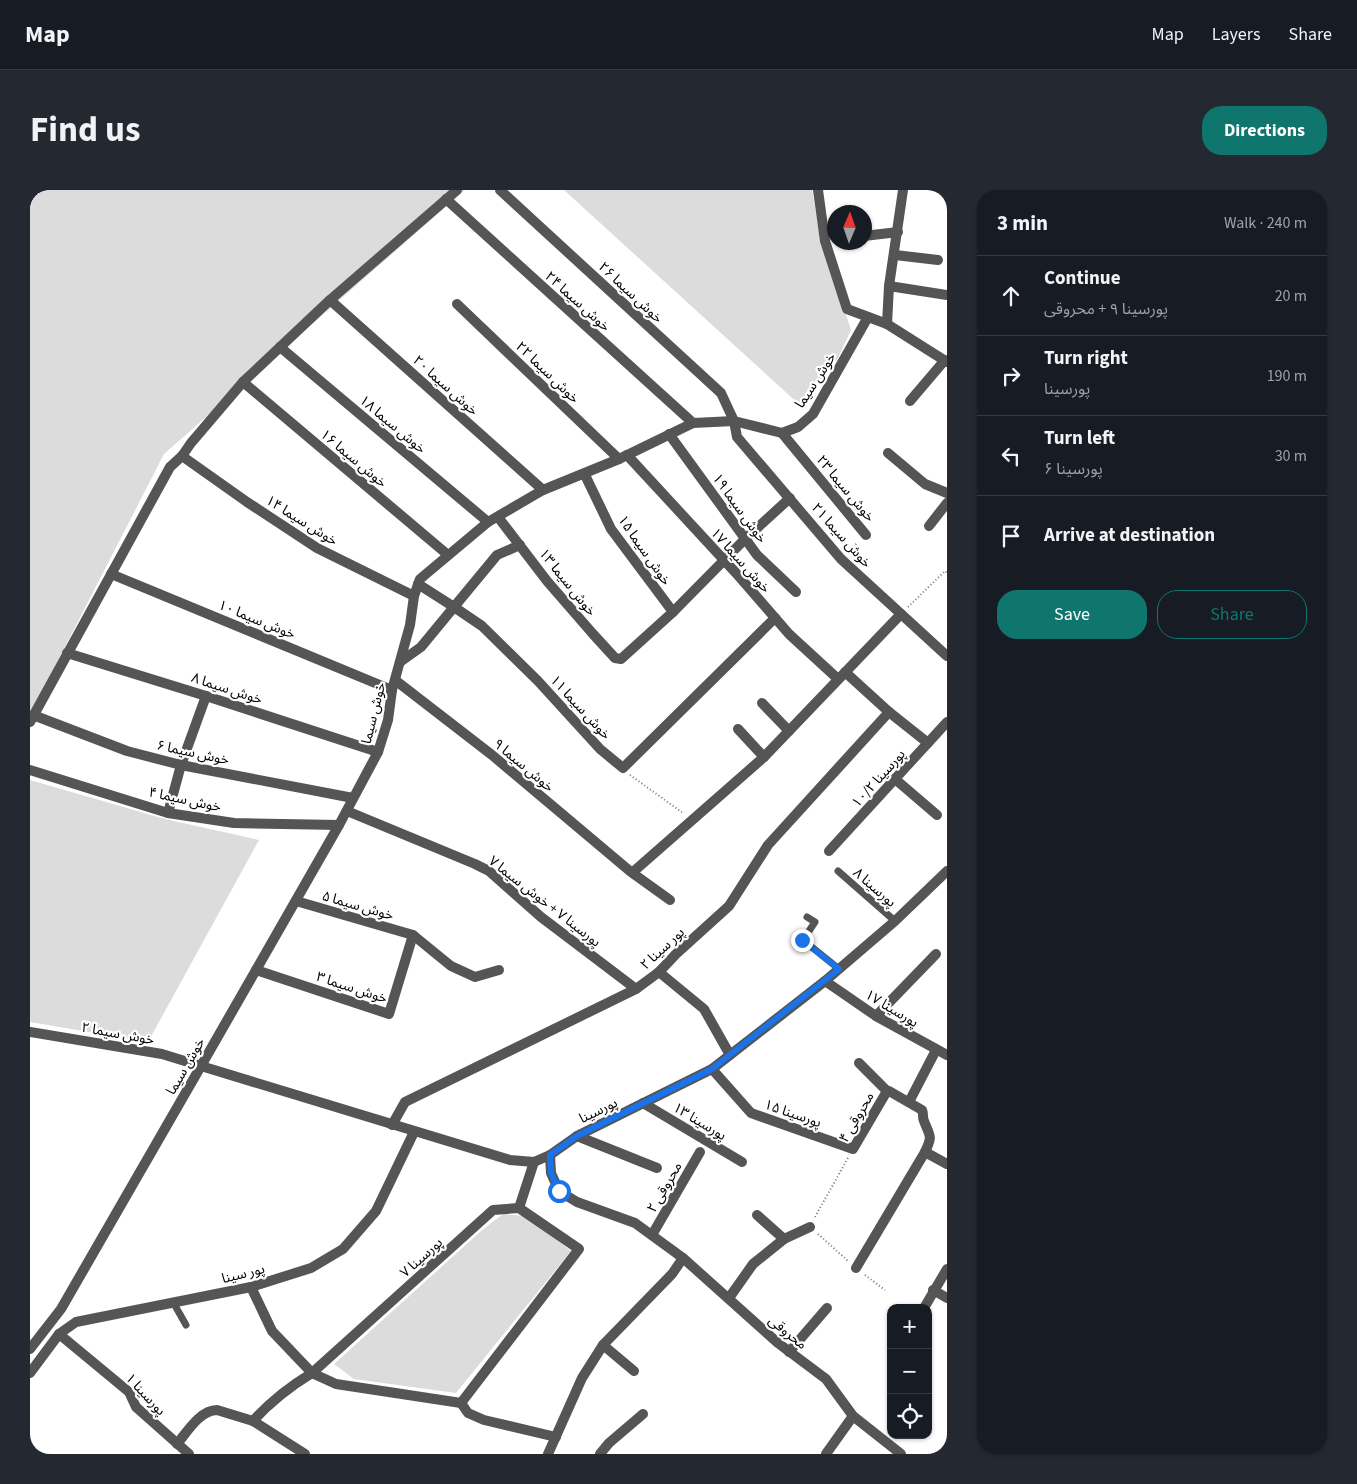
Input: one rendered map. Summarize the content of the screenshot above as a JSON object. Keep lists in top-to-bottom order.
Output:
{
  "streets": {
    "street": [
      "خوش سیما ۲۶",
      "خوش سیما ۲۴",
      "خوش سیما ۲۲",
      "خوش سیما",
      "خوش سیما ۲۰",
      "خوش سیما ۱۸",
      "خوش سیما ۱۶",
      "خوش سیما ۲۳",
      "خوش سیما ۱۹",
      "خوش سیما ۱۴",
      "خوش سیما ۲۱",
      "خوش سیما ۱۵",
      "خوش سیما ۱۷",
      "خوش سیما ۱۳",
      "خوش سیما ۱۰",
      "خوش سیما ۸",
      "خوش سیما ۱۱",
      "خوش سیما ۶",
      "خوش سیما ۹",
      "پورسینا ۱۰/۲",
      "خوش سیما ۴",
      "پورسینا ۷ + خوش سیما ۷",
      "خوش سیما ۵",
      "پور سینا ۲",
      "خوش سیما ۳",
      "پورسینا ۱۷",
      "خوش سیما ۲",
      "پورسینا",
      "پورسینا ۱۵",
      "محروقی ۴",
      "پورسینا ۱۳",
      "محروقی ۲",
      "پورسینا ۷",
      "پور سینا",
      "محروقی",
      "پورسینا ۱"
    ],
    "lane": ["پورسینا ۸"]
  },
  "crossings": [
    ["خوش سیما ۲۶", "خوش سیما"],
    ["خوش سیما ۲۶", "خوش سیما ۲۱"],
    ["خوش سیما ۲۴", "خوش سیما"],
    ["خوش سیما ۲۲", "خوش سیما"],
    ["خوش سیما ۲۲", "خوش سیما ۱۷"],
    ["خوش سیما", "خوش سیما ۲۰"],
    ["خوش سیما", "خوش سیما ۱۸"],
    ["خوش سیما", "خوش سیما ۱۶"],
    ["خوش سیما", "خوش سیما ۲۳"],
    ["خوش سیما", "خوش سیما ۱۹"],
    ["خوش سیما", "خوش سیما ۱۴"],
    ["خوش سیما", "خوش سیما ۲۱"],
    ["خوش سیما", "خوش سیما ۱۵"],
    ["خوش سیما", "خوش سیما ۱۷"],
    ["خوش سیما", "خوش سیما ۱۳"],
    ["خوش سیما", "خوش سیما ۱۰"],
    ["خوش سیما", "خوش سیما ۸"],
    ["خوش سیما", "خوش سیما ۱۱"],
    ["خوش سیما", "خوش سیما ۶"],
    ["خوش سیما", "خوش سیما ۹"],
    ["خوش سیما", "خوش سیما ۴"],
    ["خوش سیما", "پورسینا ۷ + خوش سیما ۷"],
    ["خوش سیما", "خوش سیما ۵"],
    ["خوش سیما", "خوش سیما ۳"],
    ["خوش سیما", "خوش سیما ۲"],
    ["خوش سیما", "پورسینا"],
    ["خوش سیما ۲۳", "خوش سیما ۲۱"],
    ["خوش سیما ۱۵", "خوش سیما ۱۳"],
    ["خوش سیما ۱۷", "پورسینا ۱۰/۲"],
    ["خوش سیما ۱۷", "پور سینا ۲"],
    ["خوش سیما ۱۰", "خوش سیما ۹"],
    ["پورسینا ۸", "پورسینا"],
    ["پورسینا ۷ + خوش سیما ۷", "پور سینا ۲"],
    ["خوش سیما ۵", "خوش سیما ۳"],
    ["پور سینا ۲", "پورسینا"],
    ["پورسینا ۱۷", "پورسینا"],
    ["خوش سیما ۲", "پورسینا"],
    ["پورسینا", "پورسینا ۱۵"],
    ["پورسینا", "پورسینا ۱۳"],
    ["پورسینا", "پور سینا"],
    ["پورسینا", "محروقی"],
    ["پورسینا ۱۵", "محروقی ۴"],
    ["محروقی ۲", "محروقی"],
    ["پور سینا", "پورسینا ۱"]
  ],
  "north": "top",
  "page": {
    "header": "Map",
    "nav": ["Map", "Layers", "Share"],
    "title": "Find us",
    "buttons": [
      "Directions",
      ["Save", "Share"]
    ],
    "heading": ["3 min", "Walk · 240 m"],
    "list": [
      ["Continue", "پورسینا ۹ + محروقی", "20 m"],
      ["Turn right", "پورسینا", "190 m"],
      ["Turn left", "پورسینا ۶", "30 m"],
      "Arrive at destination"
    ],
    "map_buttons": ["+", "−"]
  }
}
